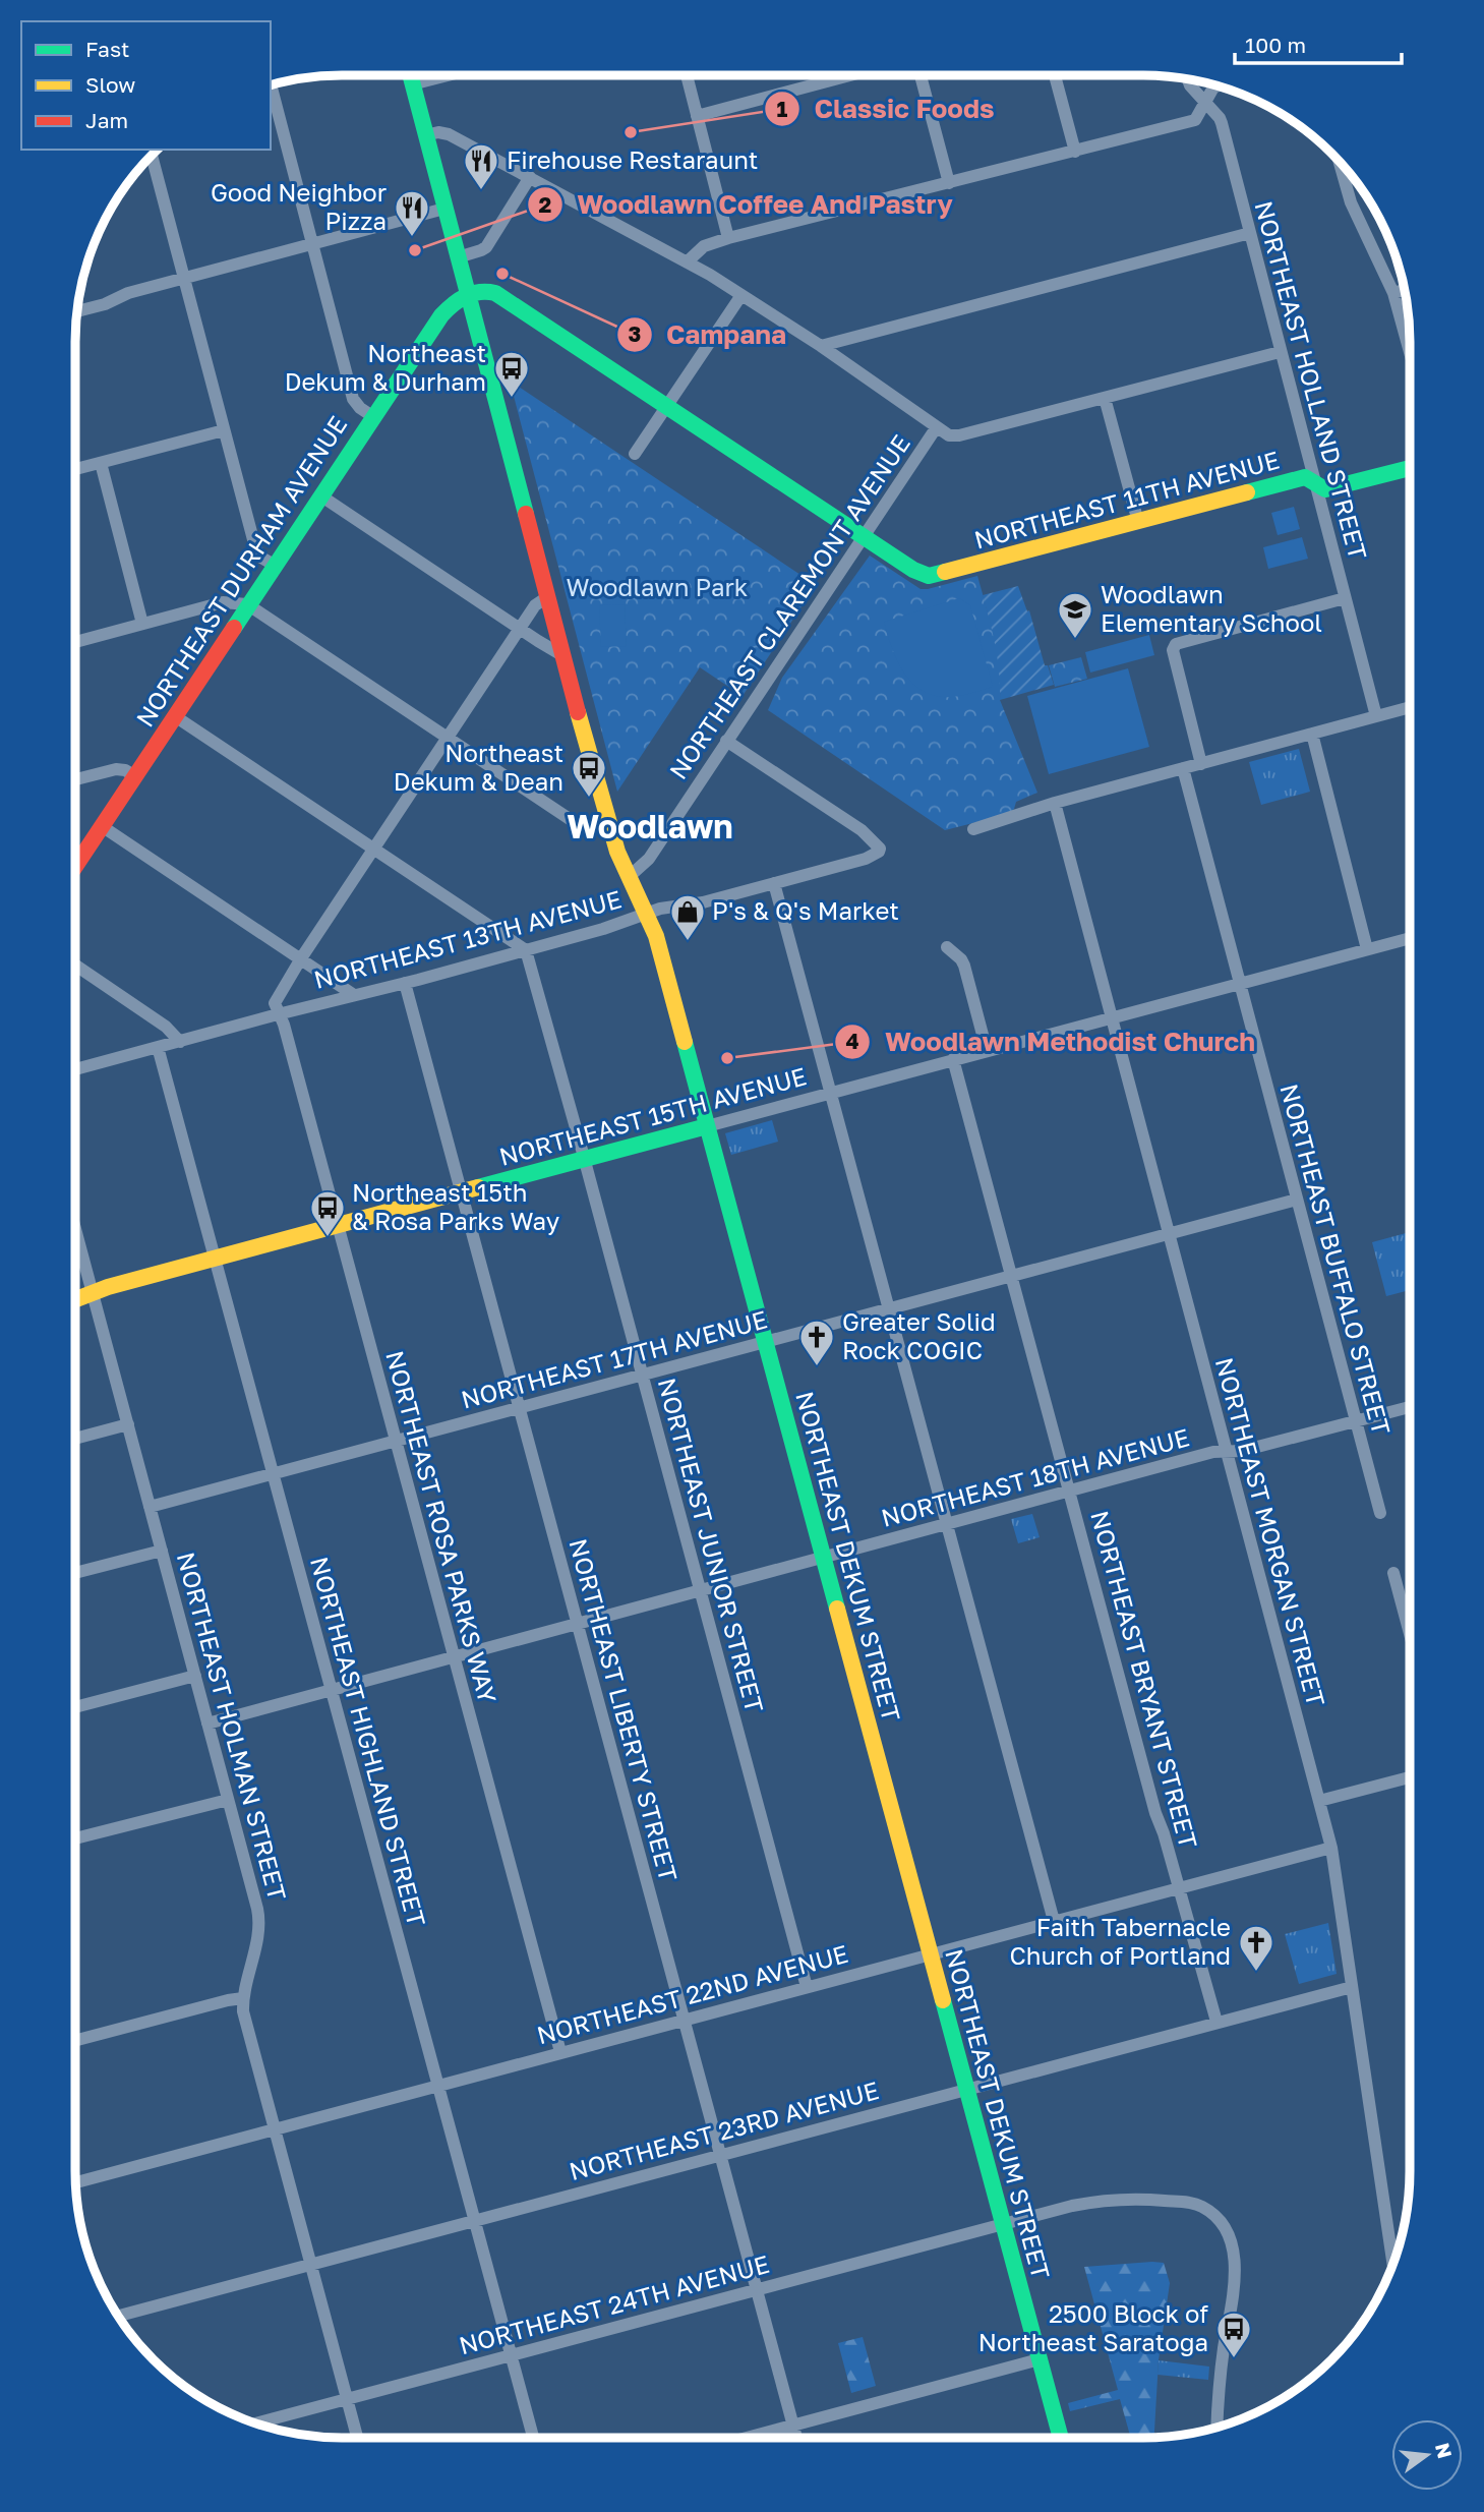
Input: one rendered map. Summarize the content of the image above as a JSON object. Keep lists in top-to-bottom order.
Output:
{
  "streets": {
    "street": [
      "NORTHEAST HOLLAND STREET",
      "NORTHEAST 11TH AVENUE",
      "NORTHEAST DURHAM AVENUE",
      "NORTHEAST CLAREMONT AVENUE",
      "NORTHEAST 13TH AVENUE",
      "NORTHEAST 15TH AVENUE",
      "NORTHEAST BUFFALO STREET",
      "NORTHEAST 17TH AVENUE",
      "NORTHEAST 18TH AVENUE",
      "NORTHEAST ROSA PARKS WAY",
      "NORTHEAST MORGAN STREET",
      "NORTHEAST JUNIOR STREET",
      "NORTHEAST DEKUM STREET",
      "NORTHEAST BRYANT STREET",
      "NORTHEAST LIBERTY STREET",
      "NORTHEAST HOLMAN STREET",
      "NORTHEAST HIGHLAND STREET",
      "NORTHEAST 22ND AVENUE",
      "NORTHEAST 23RD AVENUE",
      "NORTHEAST 24TH AVENUE"
    ]
  },
  "crossings": [
    ["NORTHEAST HOLLAND STREET", "NORTHEAST 11TH AVENUE"],
    ["NORTHEAST 11TH AVENUE", "NORTHEAST CLAREMONT AVENUE"],
    ["NORTHEAST DURHAM AVENUE", "NORTHEAST DEKUM STREET"],
    ["NORTHEAST CLAREMONT AVENUE", "NORTHEAST 13TH AVENUE"],
    ["NORTHEAST CLAREMONT AVENUE", "NORTHEAST DEKUM STREET"],
    ["NORTHEAST 13TH AVENUE", "NORTHEAST ROSA PARKS WAY"],
    ["NORTHEAST 13TH AVENUE", "NORTHEAST JUNIOR STREET"],
    ["NORTHEAST 13TH AVENUE", "NORTHEAST DEKUM STREET"],
    ["NORTHEAST 13TH AVENUE", "NORTHEAST LIBERTY STREET"],
    ["NORTHEAST 13TH AVENUE", "NORTHEAST HIGHLAND STREET"],
    ["NORTHEAST 15TH AVENUE", "NORTHEAST BUFFALO STREET"],
    ["NORTHEAST 15TH AVENUE", "NORTHEAST ROSA PARKS WAY"],
    ["NORTHEAST 15TH AVENUE", "NORTHEAST MORGAN STREET"],
    ["NORTHEAST 15TH AVENUE", "NORTHEAST JUNIOR STREET"],
    ["NORTHEAST 15TH AVENUE", "NORTHEAST DEKUM STREET"],
    ["NORTHEAST 15TH AVENUE", "NORTHEAST BRYANT STREET"],
    ["NORTHEAST 15TH AVENUE", "NORTHEAST LIBERTY STREET"],
    ["NORTHEAST 15TH AVENUE", "NORTHEAST HOLMAN STREET"],
    ["NORTHEAST 15TH AVENUE", "NORTHEAST HIGHLAND STREET"],
    ["NORTHEAST BUFFALO STREET", "NORTHEAST 17TH AVENUE"],
    ["NORTHEAST BUFFALO STREET", "NORTHEAST 18TH AVENUE"],
    ["NORTHEAST 17TH AVENUE", "NORTHEAST ROSA PARKS WAY"],
    ["NORTHEAST 17TH AVENUE", "NORTHEAST MORGAN STREET"],
    ["NORTHEAST 17TH AVENUE", "NORTHEAST JUNIOR STREET"],
    ["NORTHEAST 17TH AVENUE", "NORTHEAST DEKUM STREET"],
    ["NORTHEAST 17TH AVENUE", "NORTHEAST BRYANT STREET"],
    ["NORTHEAST 17TH AVENUE", "NORTHEAST LIBERTY STREET"],
    ["NORTHEAST 17TH AVENUE", "NORTHEAST HOLMAN STREET"],
    ["NORTHEAST 17TH AVENUE", "NORTHEAST HIGHLAND STREET"],
    ["NORTHEAST 18TH AVENUE", "NORTHEAST ROSA PARKS WAY"],
    ["NORTHEAST 18TH AVENUE", "NORTHEAST MORGAN STREET"],
    ["NORTHEAST 18TH AVENUE", "NORTHEAST JUNIOR STREET"],
    ["NORTHEAST 18TH AVENUE", "NORTHEAST DEKUM STREET"],
    ["NORTHEAST 18TH AVENUE", "NORTHEAST BRYANT STREET"],
    ["NORTHEAST 18TH AVENUE", "NORTHEAST LIBERTY STREET"],
    ["NORTHEAST 18TH AVENUE", "NORTHEAST HOLMAN STREET"],
    ["NORTHEAST 18TH AVENUE", "NORTHEAST HIGHLAND STREET"],
    ["NORTHEAST ROSA PARKS WAY", "NORTHEAST 22ND AVENUE"],
    ["NORTHEAST MORGAN STREET", "NORTHEAST 22ND AVENUE"],
    ["NORTHEAST MORGAN STREET", "NORTHEAST 23RD AVENUE"],
    ["NORTHEAST JUNIOR STREET", "NORTHEAST 22ND AVENUE"],
    ["NORTHEAST DEKUM STREET", "NORTHEAST 22ND AVENUE"],
    ["NORTHEAST DEKUM STREET", "NORTHEAST 23RD AVENUE"],
    ["NORTHEAST DEKUM STREET", "NORTHEAST 24TH AVENUE"],
    ["NORTHEAST BRYANT STREET", "NORTHEAST 22ND AVENUE"],
    ["NORTHEAST BRYANT STREET", "NORTHEAST 23RD AVENUE"],
    ["NORTHEAST LIBERTY STREET", "NORTHEAST 22ND AVENUE"],
    ["NORTHEAST LIBERTY STREET", "NORTHEAST 23RD AVENUE"],
    ["NORTHEAST LIBERTY STREET", "NORTHEAST 24TH AVENUE"],
    ["NORTHEAST HOLMAN STREET", "NORTHEAST 22ND AVENUE"],
    ["NORTHEAST HOLMAN STREET", "NORTHEAST 23RD AVENUE"],
    ["NORTHEAST HOLMAN STREET", "NORTHEAST 24TH AVENUE"],
    ["NORTHEAST HIGHLAND STREET", "NORTHEAST 22ND AVENUE"],
    ["NORTHEAST HIGHLAND STREET", "NORTHEAST 23RD AVENUE"],
    ["NORTHEAST HIGHLAND STREET", "NORTHEAST 24TH AVENUE"]
  ],
  "districts": ["Woodlawn"],
  "parks": ["Woodlawn Park"],
  "places": {
    "other": [
      "Classic Foods",
      "Woodlawn Coffee And Pastry",
      "Campana",
      "Woodlawn Methodist Church"
    ],
    "restaurant": ["Firehouse Restaraunt", "Good Neighbor Pizza"],
    "bus stop": [
      "Northeast Dekum & Durham",
      "Northeast Dekum & Dean",
      "Northeast 15th & Rosa Parks Way",
      "2500 Block of Northeast Saratoga"
    ],
    "school or university": ["Woodlawn Elementary School"],
    "shop": ["P's & Q's Market"],
    "church": ["Greater Solid Rock COGIC", "Faith Tabernacle Church of Portland"]
  },
  "legend": ["Fast", "Slow", "Jam"],
  "scale_bar": "100 m",
  "north": "right"
}
